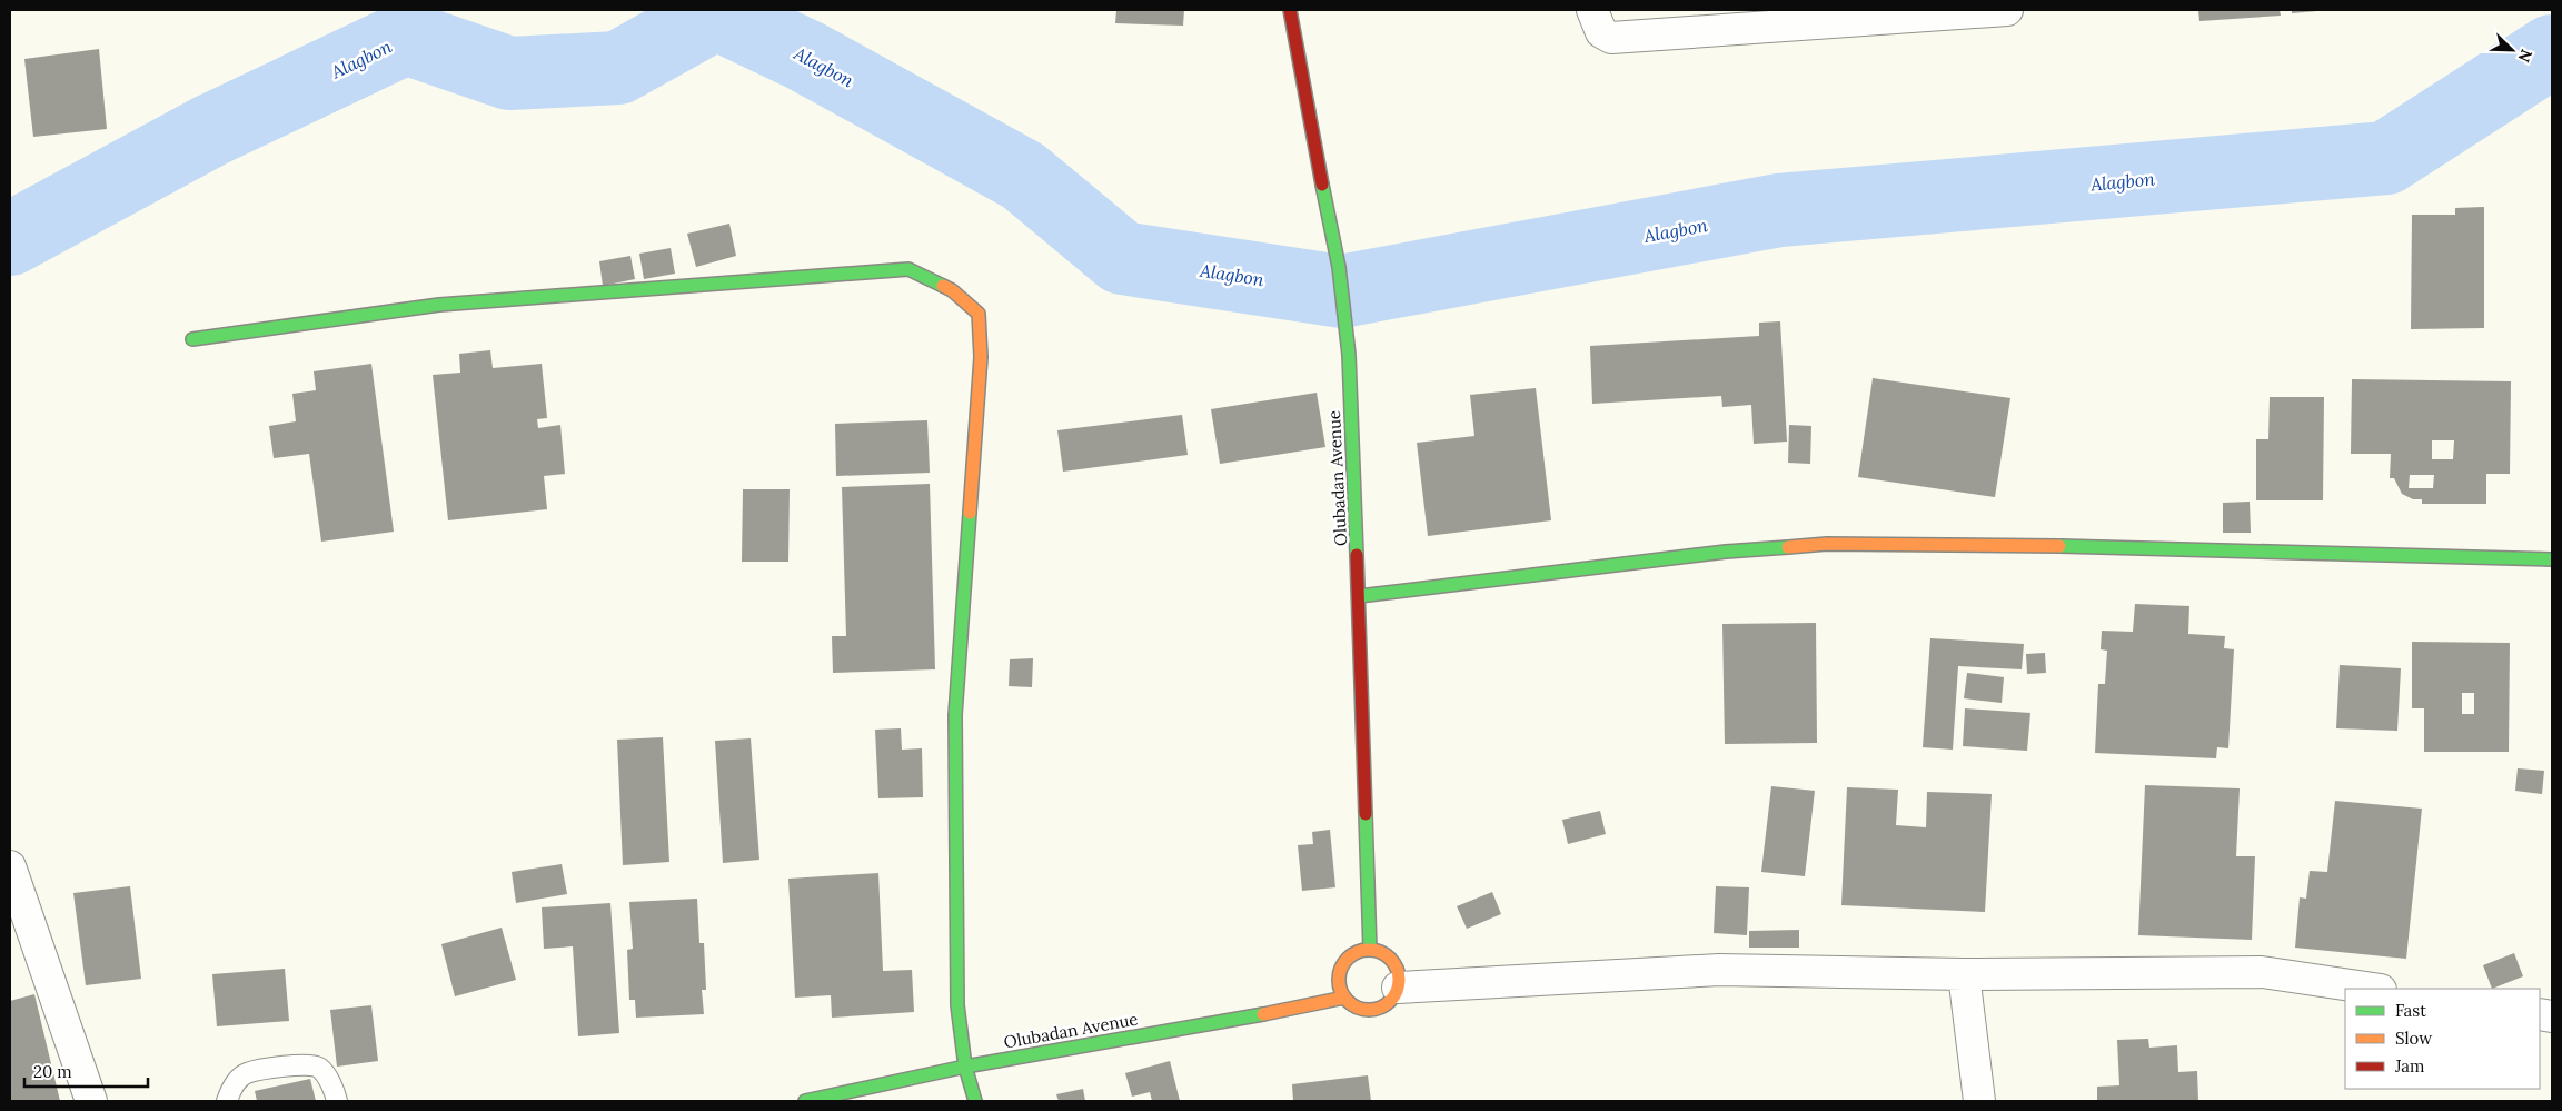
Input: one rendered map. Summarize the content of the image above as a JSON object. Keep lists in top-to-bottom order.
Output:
{
  "streets": {
    "street": ["Olubadan Avenue"]
  },
  "water": ["Alagbon"],
  "legend": ["Fast", "Slow", "Jam"],
  "scale_bar": "20 m",
  "north": "bottom right"
}
